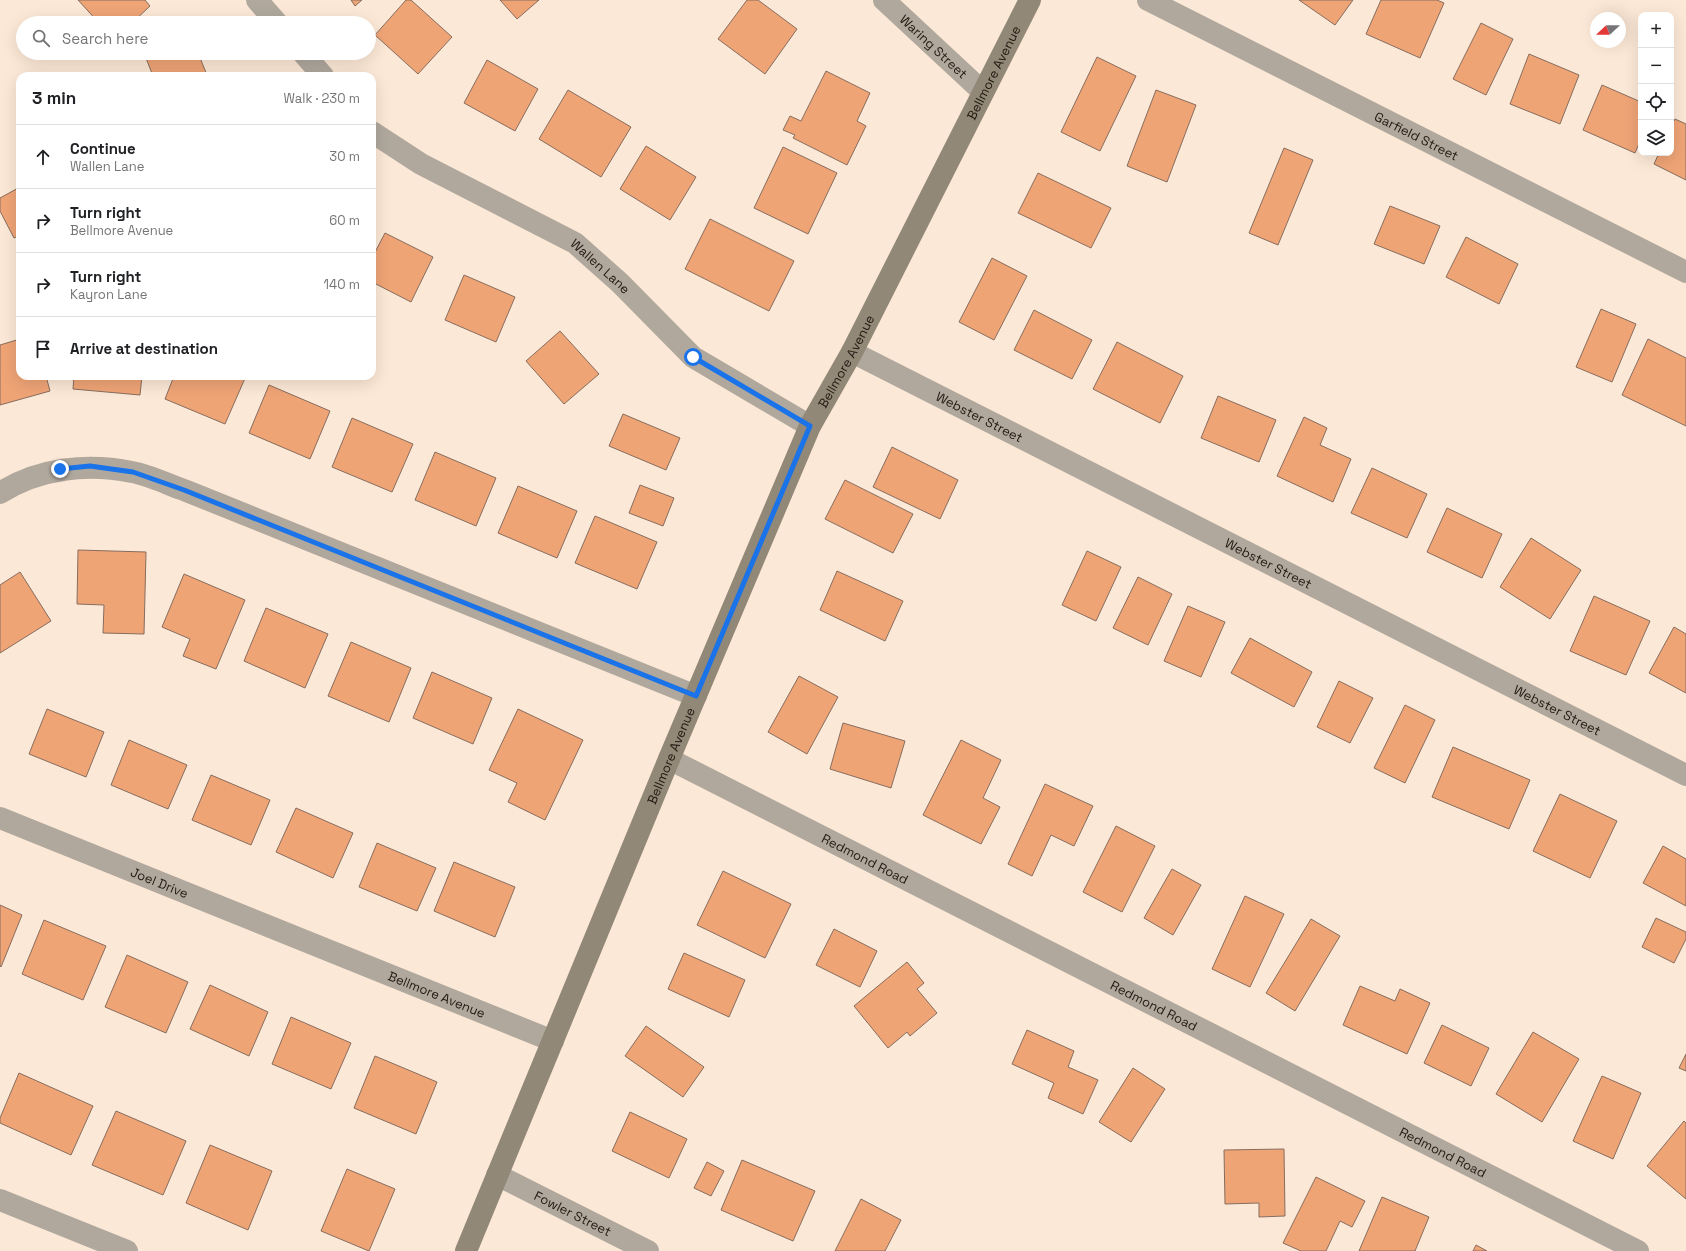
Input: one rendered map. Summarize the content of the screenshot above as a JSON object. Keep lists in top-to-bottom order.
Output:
{
  "streets": {
    "main road": ["Bellmore Avenue"],
    "street": [
      "Waring Street",
      "Garfield Street",
      "Wallen Lane",
      "Webster Street",
      "Redmond Road",
      "Joel Drive",
      "Fowler Street"
    ]
  },
  "crossings": [
    ["Waring Street", "Bellmore Avenue"],
    ["Bellmore Avenue", "Wallen Lane"],
    ["Bellmore Avenue", "Webster Street"],
    ["Bellmore Avenue", "Redmond Road"],
    ["Bellmore Avenue", "Joel Drive"],
    ["Bellmore Avenue", "Fowler Street"]
  ],
  "north": "left",
  "page": {
    "map_buttons": ["+", "−"],
    "search": "Search here",
    "heading": ["3 min", "Walk · 230 m"],
    "list": [
      ["Continue", "Wallen Lane", "30 m"],
      ["Turn right", "Bellmore Avenue", "60 m"],
      ["Turn right", "Kayron Lane", "140 m"],
      "Arrive at destination"
    ]
  }
}
